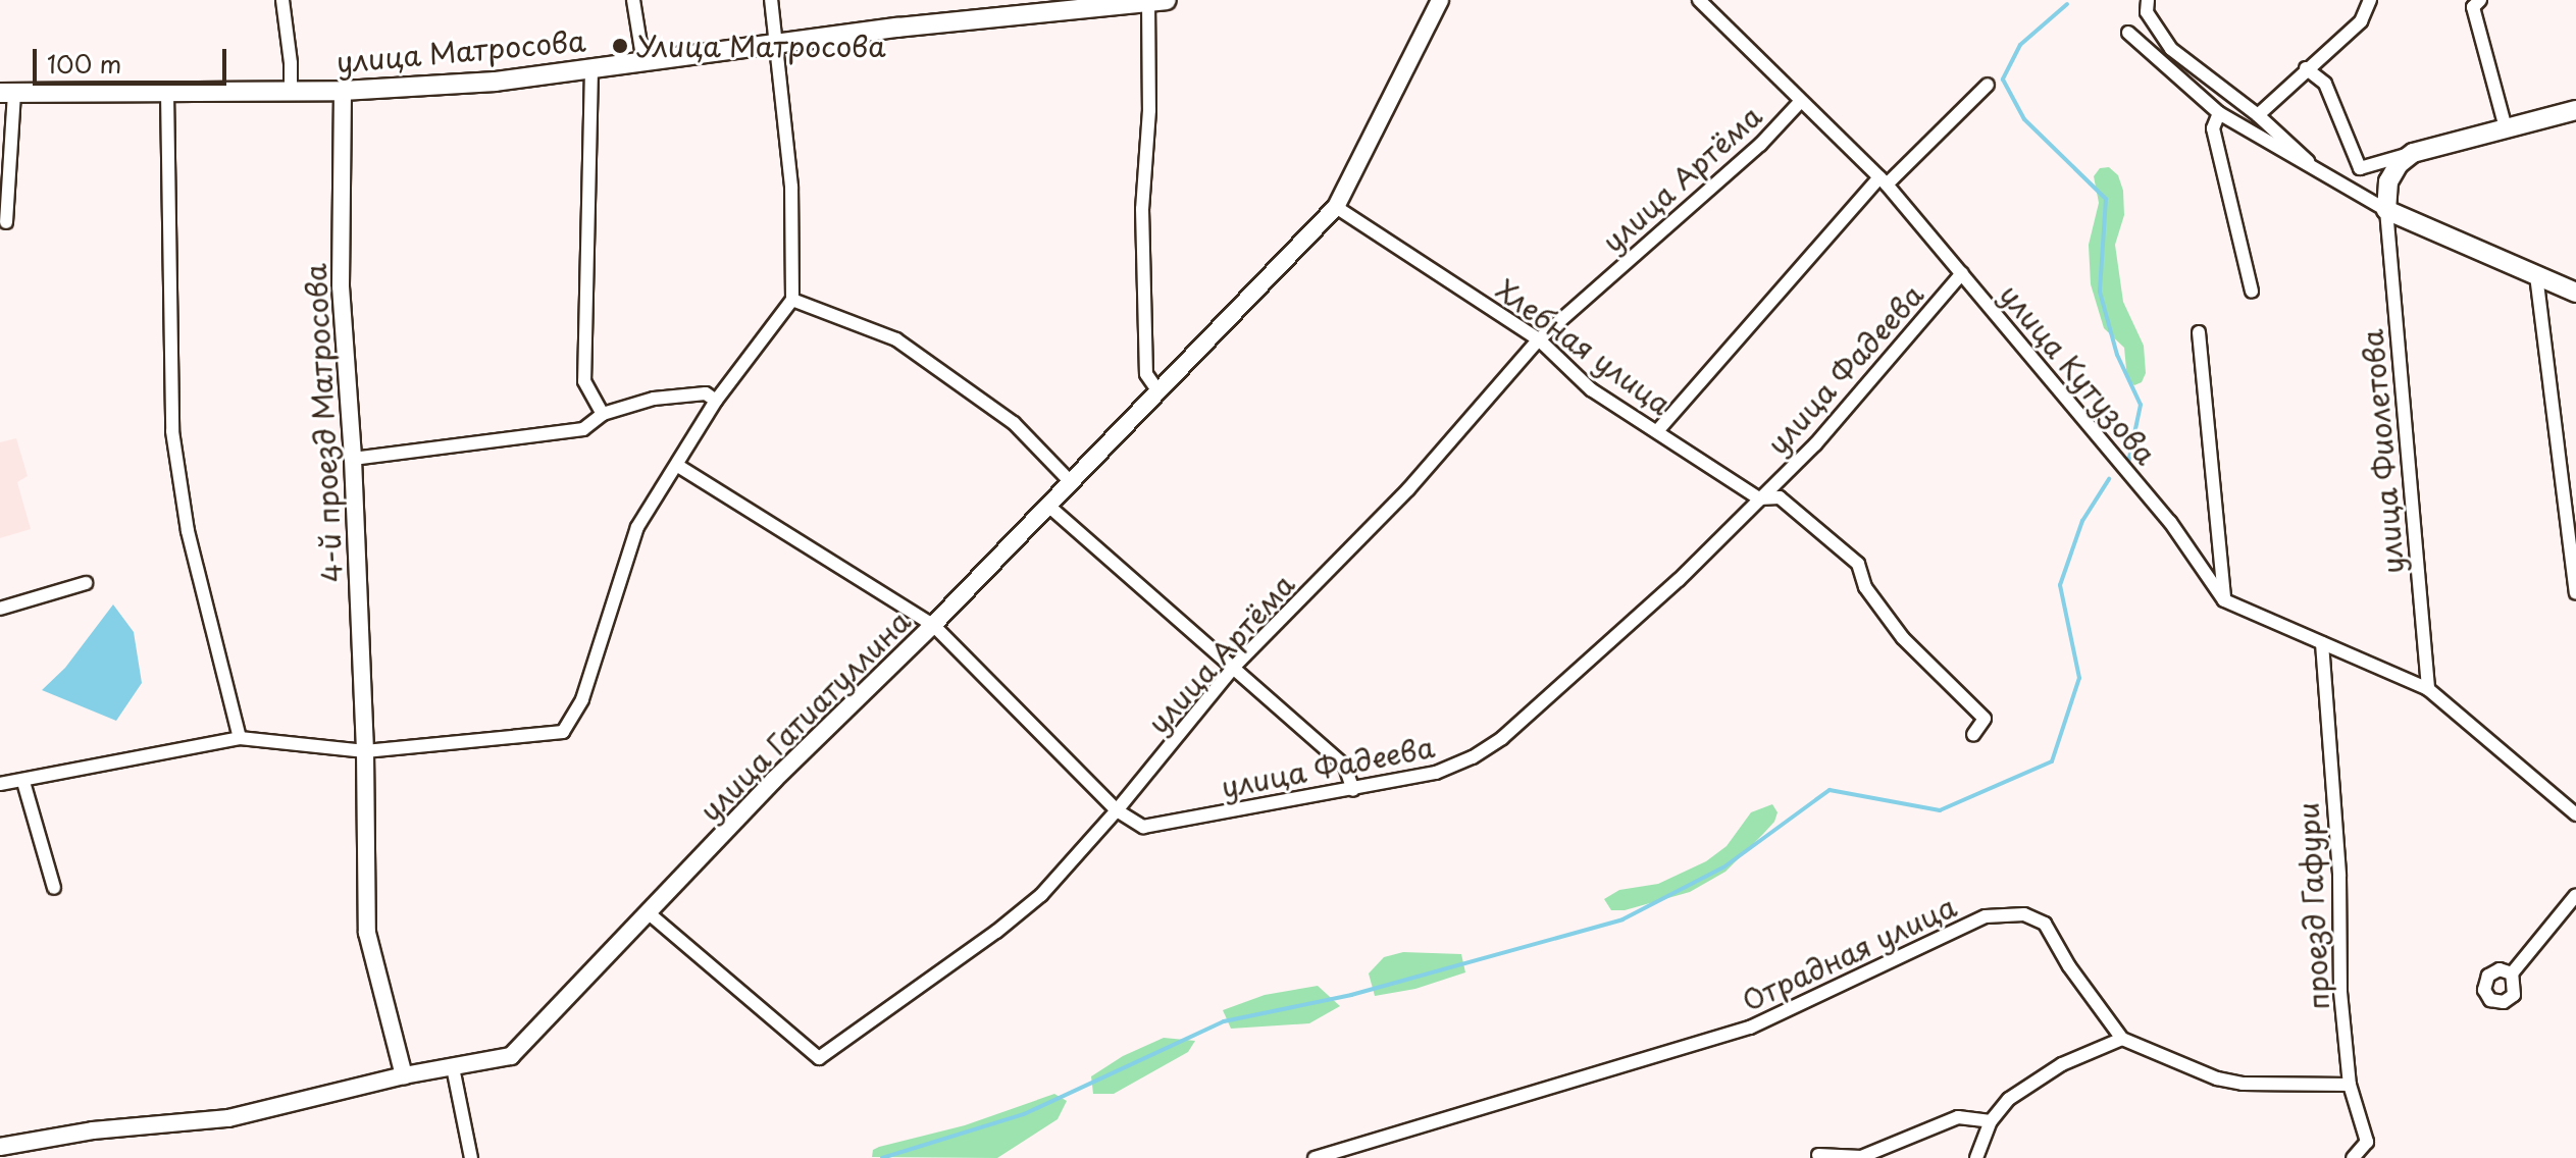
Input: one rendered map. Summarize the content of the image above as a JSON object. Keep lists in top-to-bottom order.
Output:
{
  "streets": {
    "main road": ["улица Матросова"],
    "street": [
      "улица Артёма",
      "Хлебная улица",
      "улица Фадеева",
      "улица Кутузова",
      "4-й проезд Матросова",
      "улица Фиолетова",
      "улица Гатиатуллина",
      "проезд Гафури",
      "Отрадная улица"
    ]
  },
  "crossings": [
    ["улица Матросова", "4-й проезд Матросова"],
    ["улица Артёма", "Хлебная улица"],
    ["улица Артёма", "улица Фадеева"],
    ["улица Артёма", "улица Кутузова"],
    ["улица Артёма", "улица Гатиатуллина"],
    ["Хлебная улица", "улица Фадеева"],
    ["Хлебная улица", "улица Гатиатуллина"],
    ["улица Фадеева", "улица Кутузова"],
    ["улица Фадеева", "улица Гатиатуллина"],
    ["4-й проезд Матросова", "улица Гатиатуллина"]
  ],
  "places": ["Улица Матросова"],
  "scale_bar": "100 m"
}
